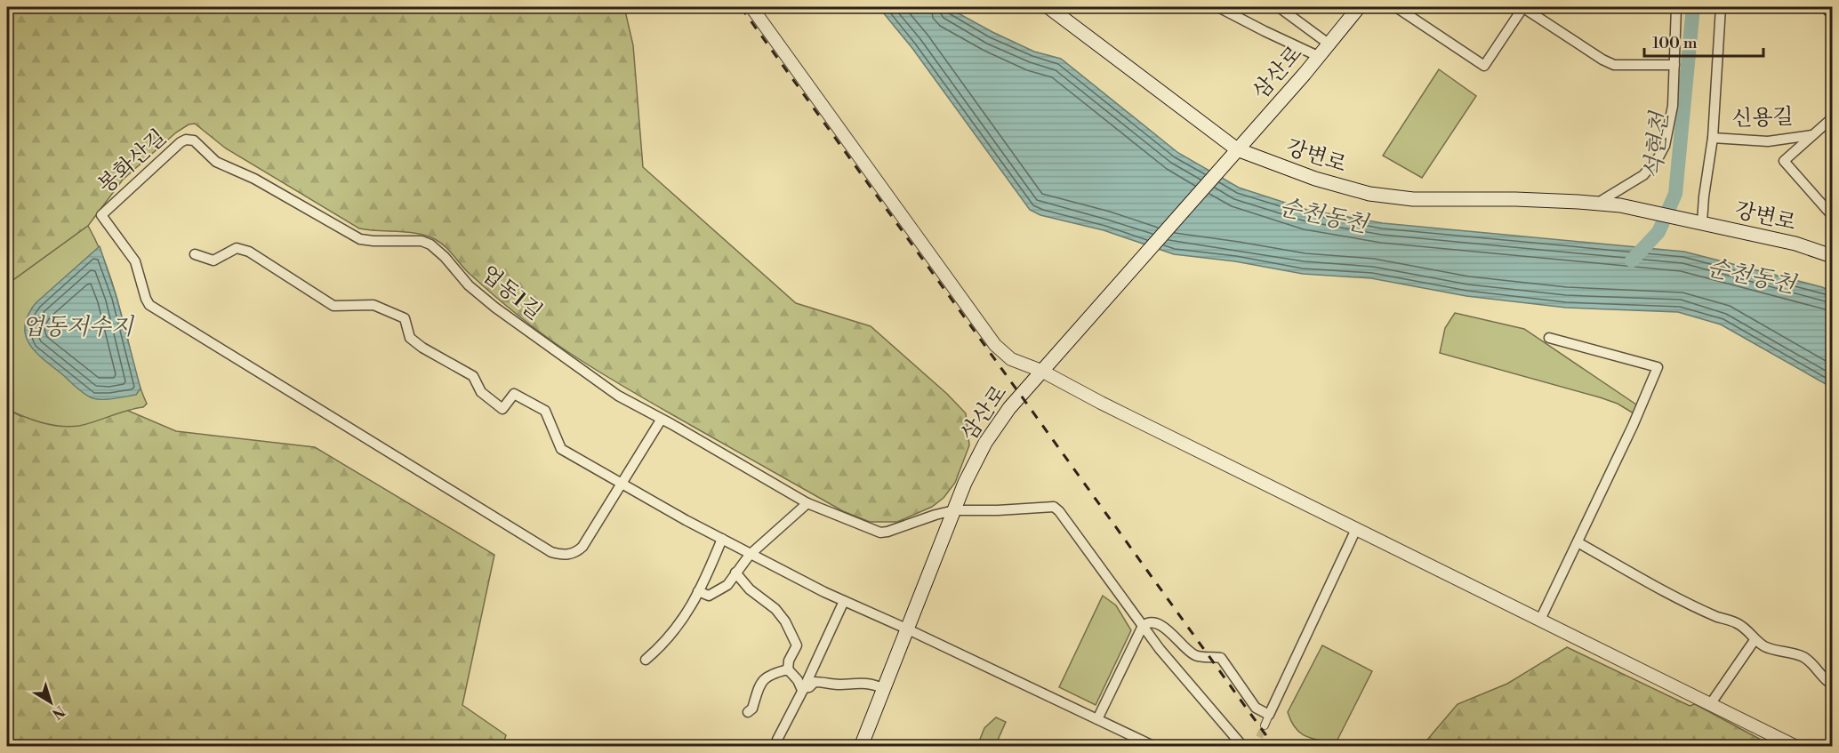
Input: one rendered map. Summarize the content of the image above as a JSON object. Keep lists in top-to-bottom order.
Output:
{
  "streets": {
    "main road": ["삼산로", "강변로"],
    "street": ["신용길", "봉화산길", "업동1길"]
  },
  "crossings": [
    ["삼산로", "강변로"],
    ["삼산로", "업동1길"],
    ["봉화산길", "업동1길"]
  ],
  "water": ["석현천", "순천동천", "업동저수지"],
  "scale_bar": "100 m",
  "north": "bottom right"
}
